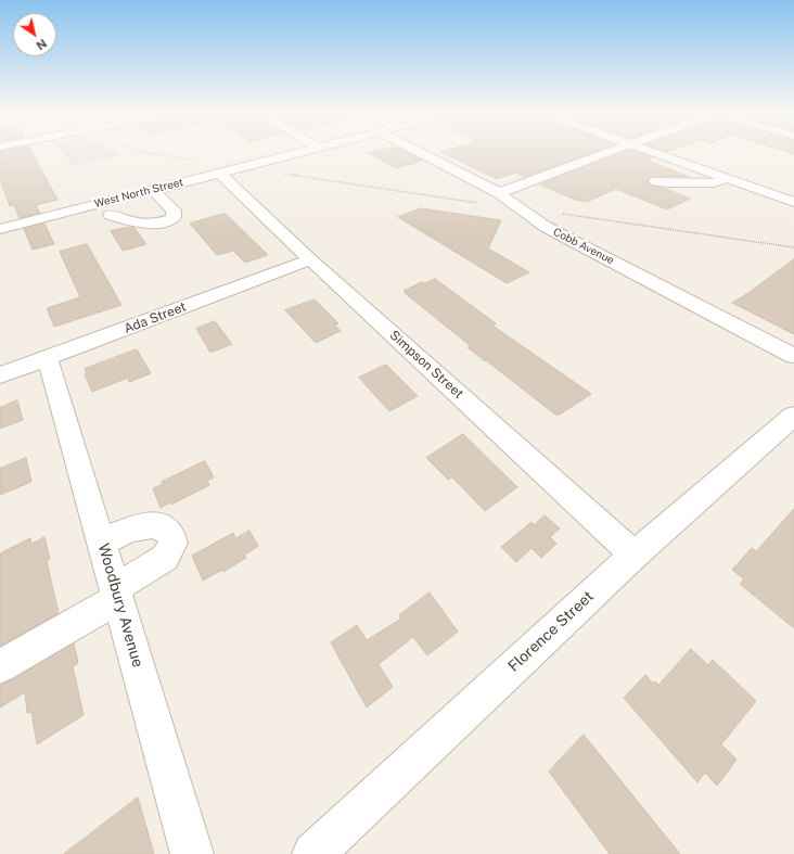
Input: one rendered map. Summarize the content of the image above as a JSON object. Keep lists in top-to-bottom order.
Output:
{
  "streets": {
    "street": [
      "West North Street",
      "Cobb Avenue",
      "Ada Street",
      "Simpson Street",
      "Woodbury Avenue",
      "Florence Street"
    ]
  },
  "crossings": [
    ["West North Street", "Simpson Street"],
    ["Ada Street", "Simpson Street"],
    ["Ada Street", "Woodbury Avenue"],
    ["Simpson Street", "Florence Street"]
  ],
  "north": "bottom right"
}
